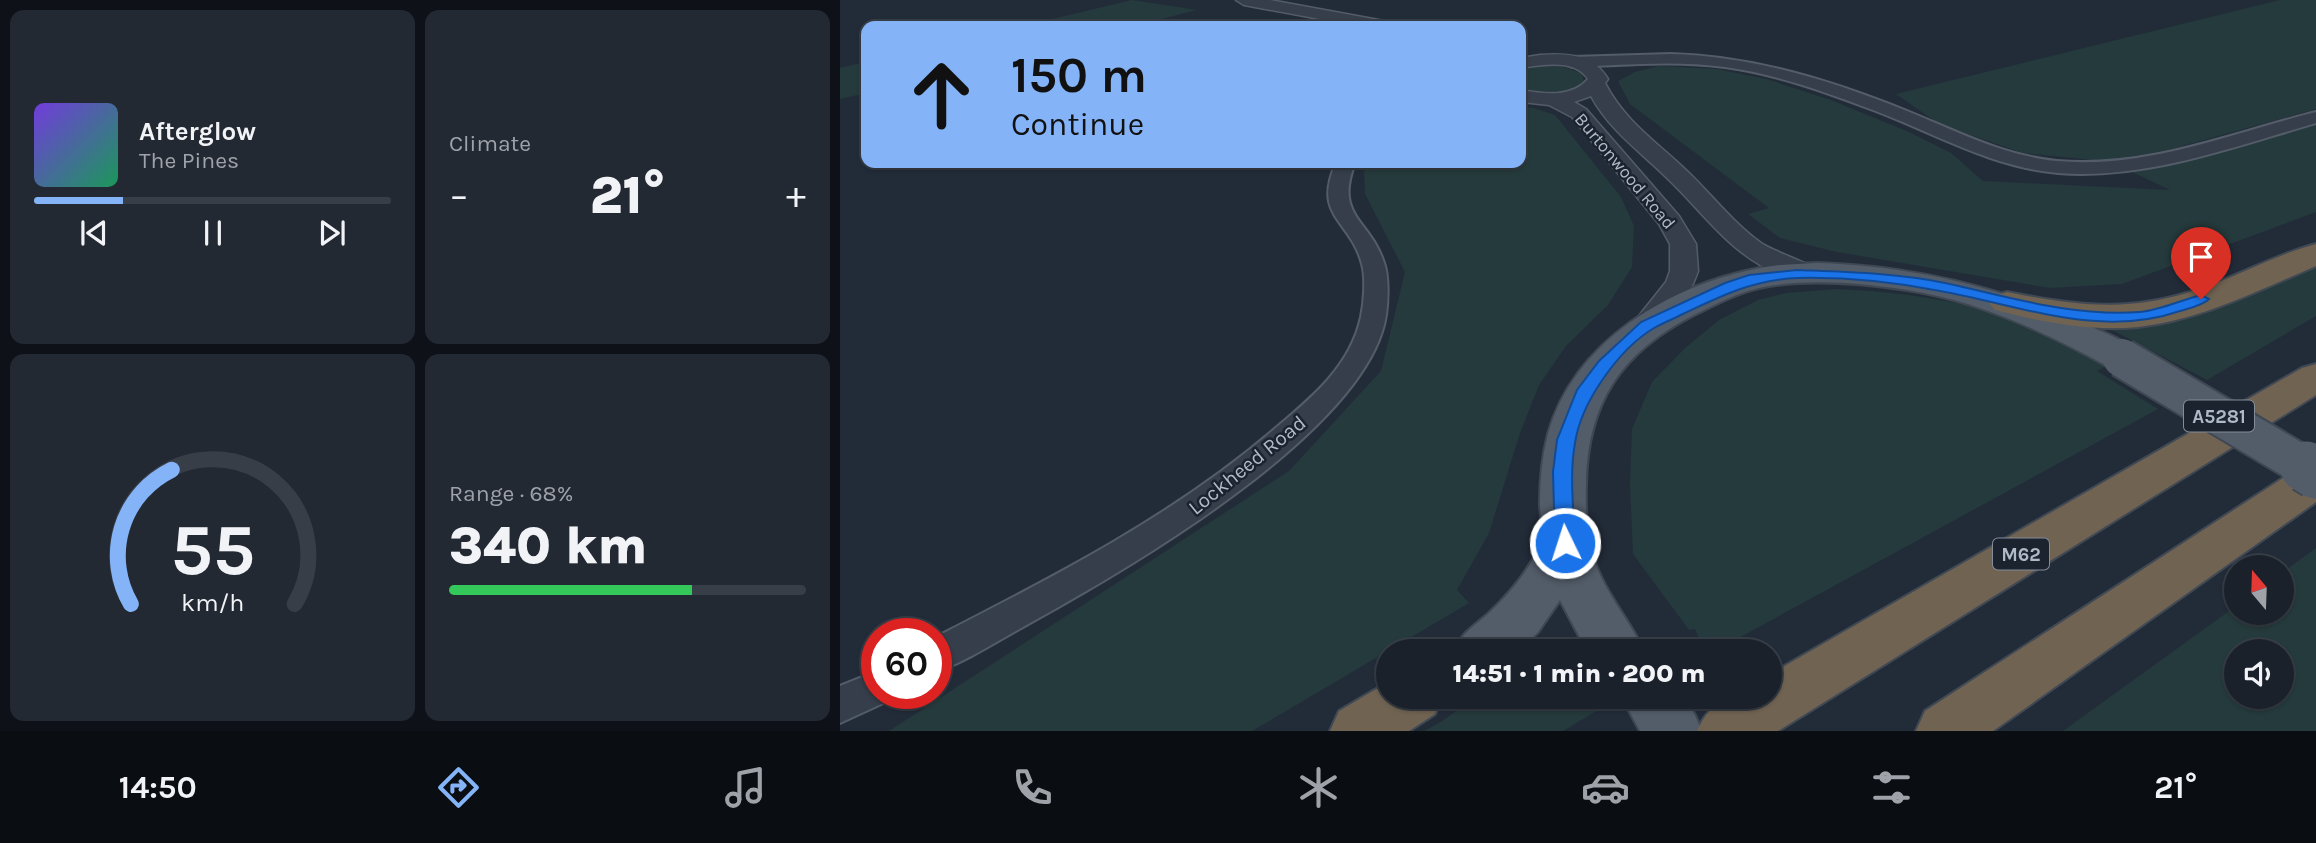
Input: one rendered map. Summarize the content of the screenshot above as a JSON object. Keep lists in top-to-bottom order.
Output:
{
  "streets": {
    "highway": ["M62"],
    "main road": ["A5281"],
    "street": ["Burtonwood Road", "Lockheed Road"]
  },
  "crossings": [
    ["Burtonwood Road", "A5281"]
  ],
  "north": "top",
  "page": {
    "tile": [
      "Climate",
      ["Range · 68%", "340 km"]
    ],
    "turn": ["150 m", "Continue"],
    "song": ["Afterglow", "The Pines"],
    "heat": ["−", "21°", "+"],
    "limit": "60",
    "trip": "14:51 · 1 min · 200 m",
    "tabs": ["14:50", "21°"],
    "gauge": ["55", "km/h"]
  }
}
